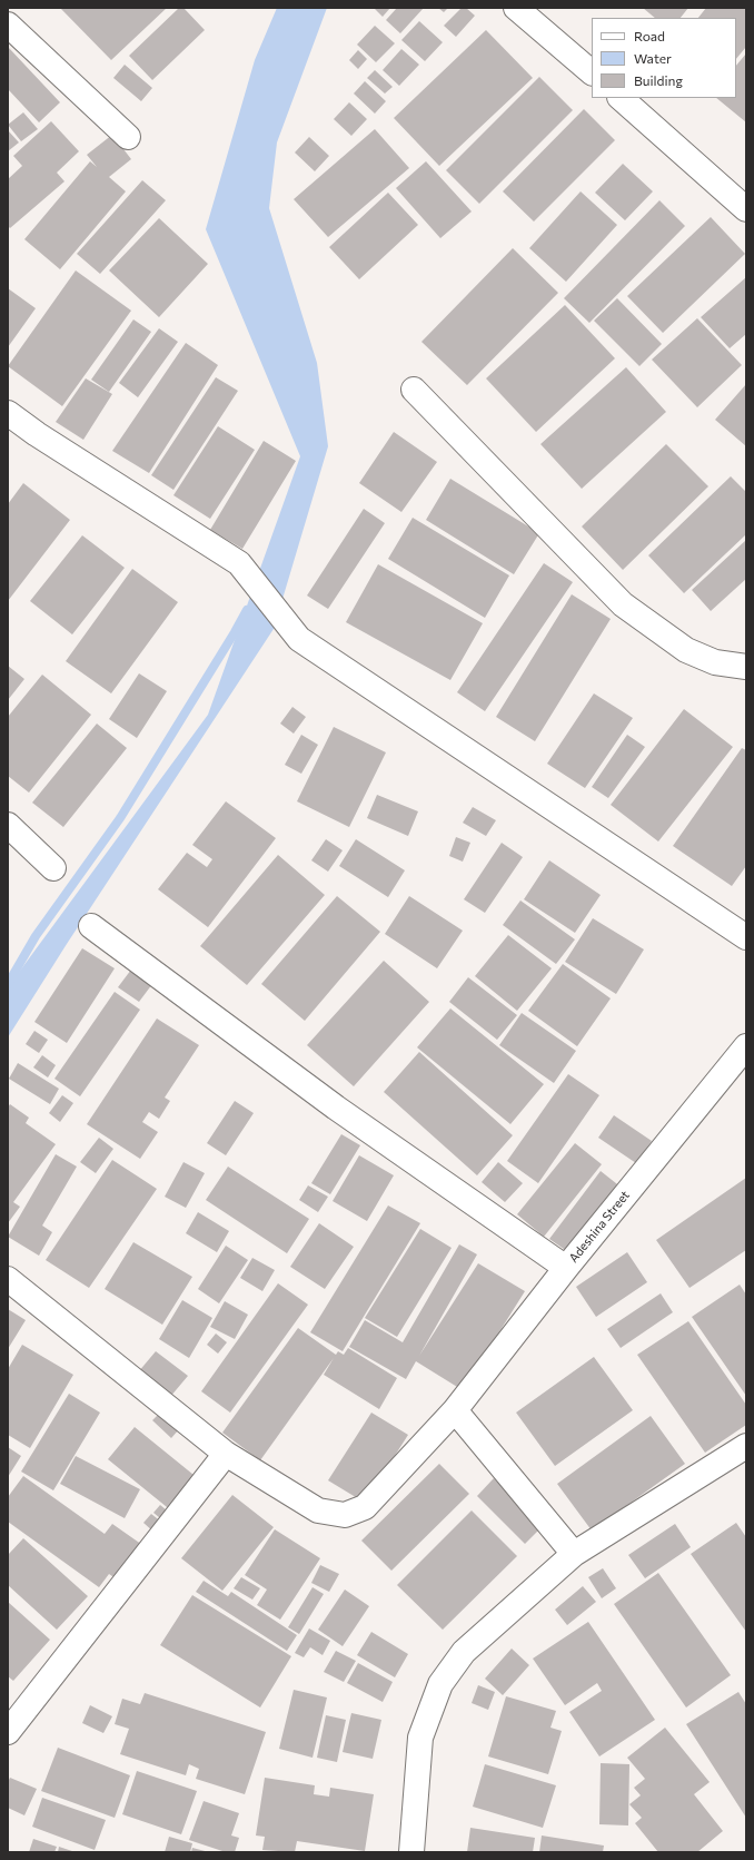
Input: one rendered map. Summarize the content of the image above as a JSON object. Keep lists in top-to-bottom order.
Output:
{
  "streets": {
    "street": ["Adeshina Street"]
  },
  "legend": ["Road", "Water", "Building"]
}
